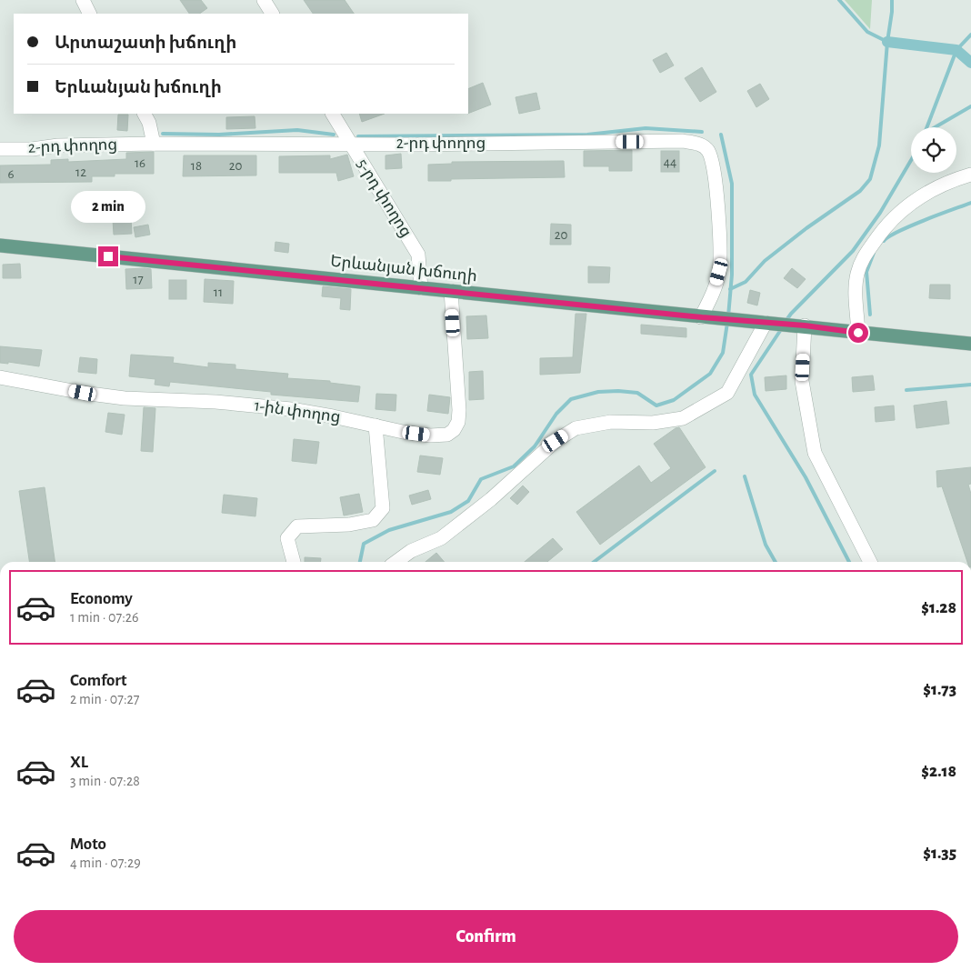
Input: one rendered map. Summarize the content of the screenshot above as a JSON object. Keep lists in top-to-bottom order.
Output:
{
  "streets": {
    "main road": ["Երևանյան խճուղի"],
    "street": ["2-րդ փողոց", "5-րդ փողոց", "1-ին փողոց"]
  },
  "crossings": [
    ["2-րդ փողոց", "5-րդ փողոց"],
    ["2-րդ փողոց", "Երևանյան խճուղի"],
    ["5-րդ փողոց", "Երևանյան խճուղի"],
    ["Երևանյան խճուղի", "1-ին փողոց"]
  ],
  "house_numbers": [
    "44",
    "16",
    "18",
    "20",
    "12",
    "6",
    "20",
    "17",
    "11"
  ],
  "page": {
    "banner": ["Արտաշատի խճուղի", "Երևանյան խճուղի"],
    "bubble": "2 min",
    "list": [
      {
        "name": "Economy",
        "note": "1 min · 07:26",
        "value": "$1.28"
      },
      {
        "name": "Comfort",
        "note": "2 min · 07:27",
        "value": "$1.73"
      },
      {
        "name": "XL",
        "note": "3 min · 07:28",
        "value": "$2.18"
      },
      {
        "name": "Moto",
        "note": "4 min · 07:29",
        "value": "$1.35"
      }
    ],
    "buttons": "Confirm"
  }
}
